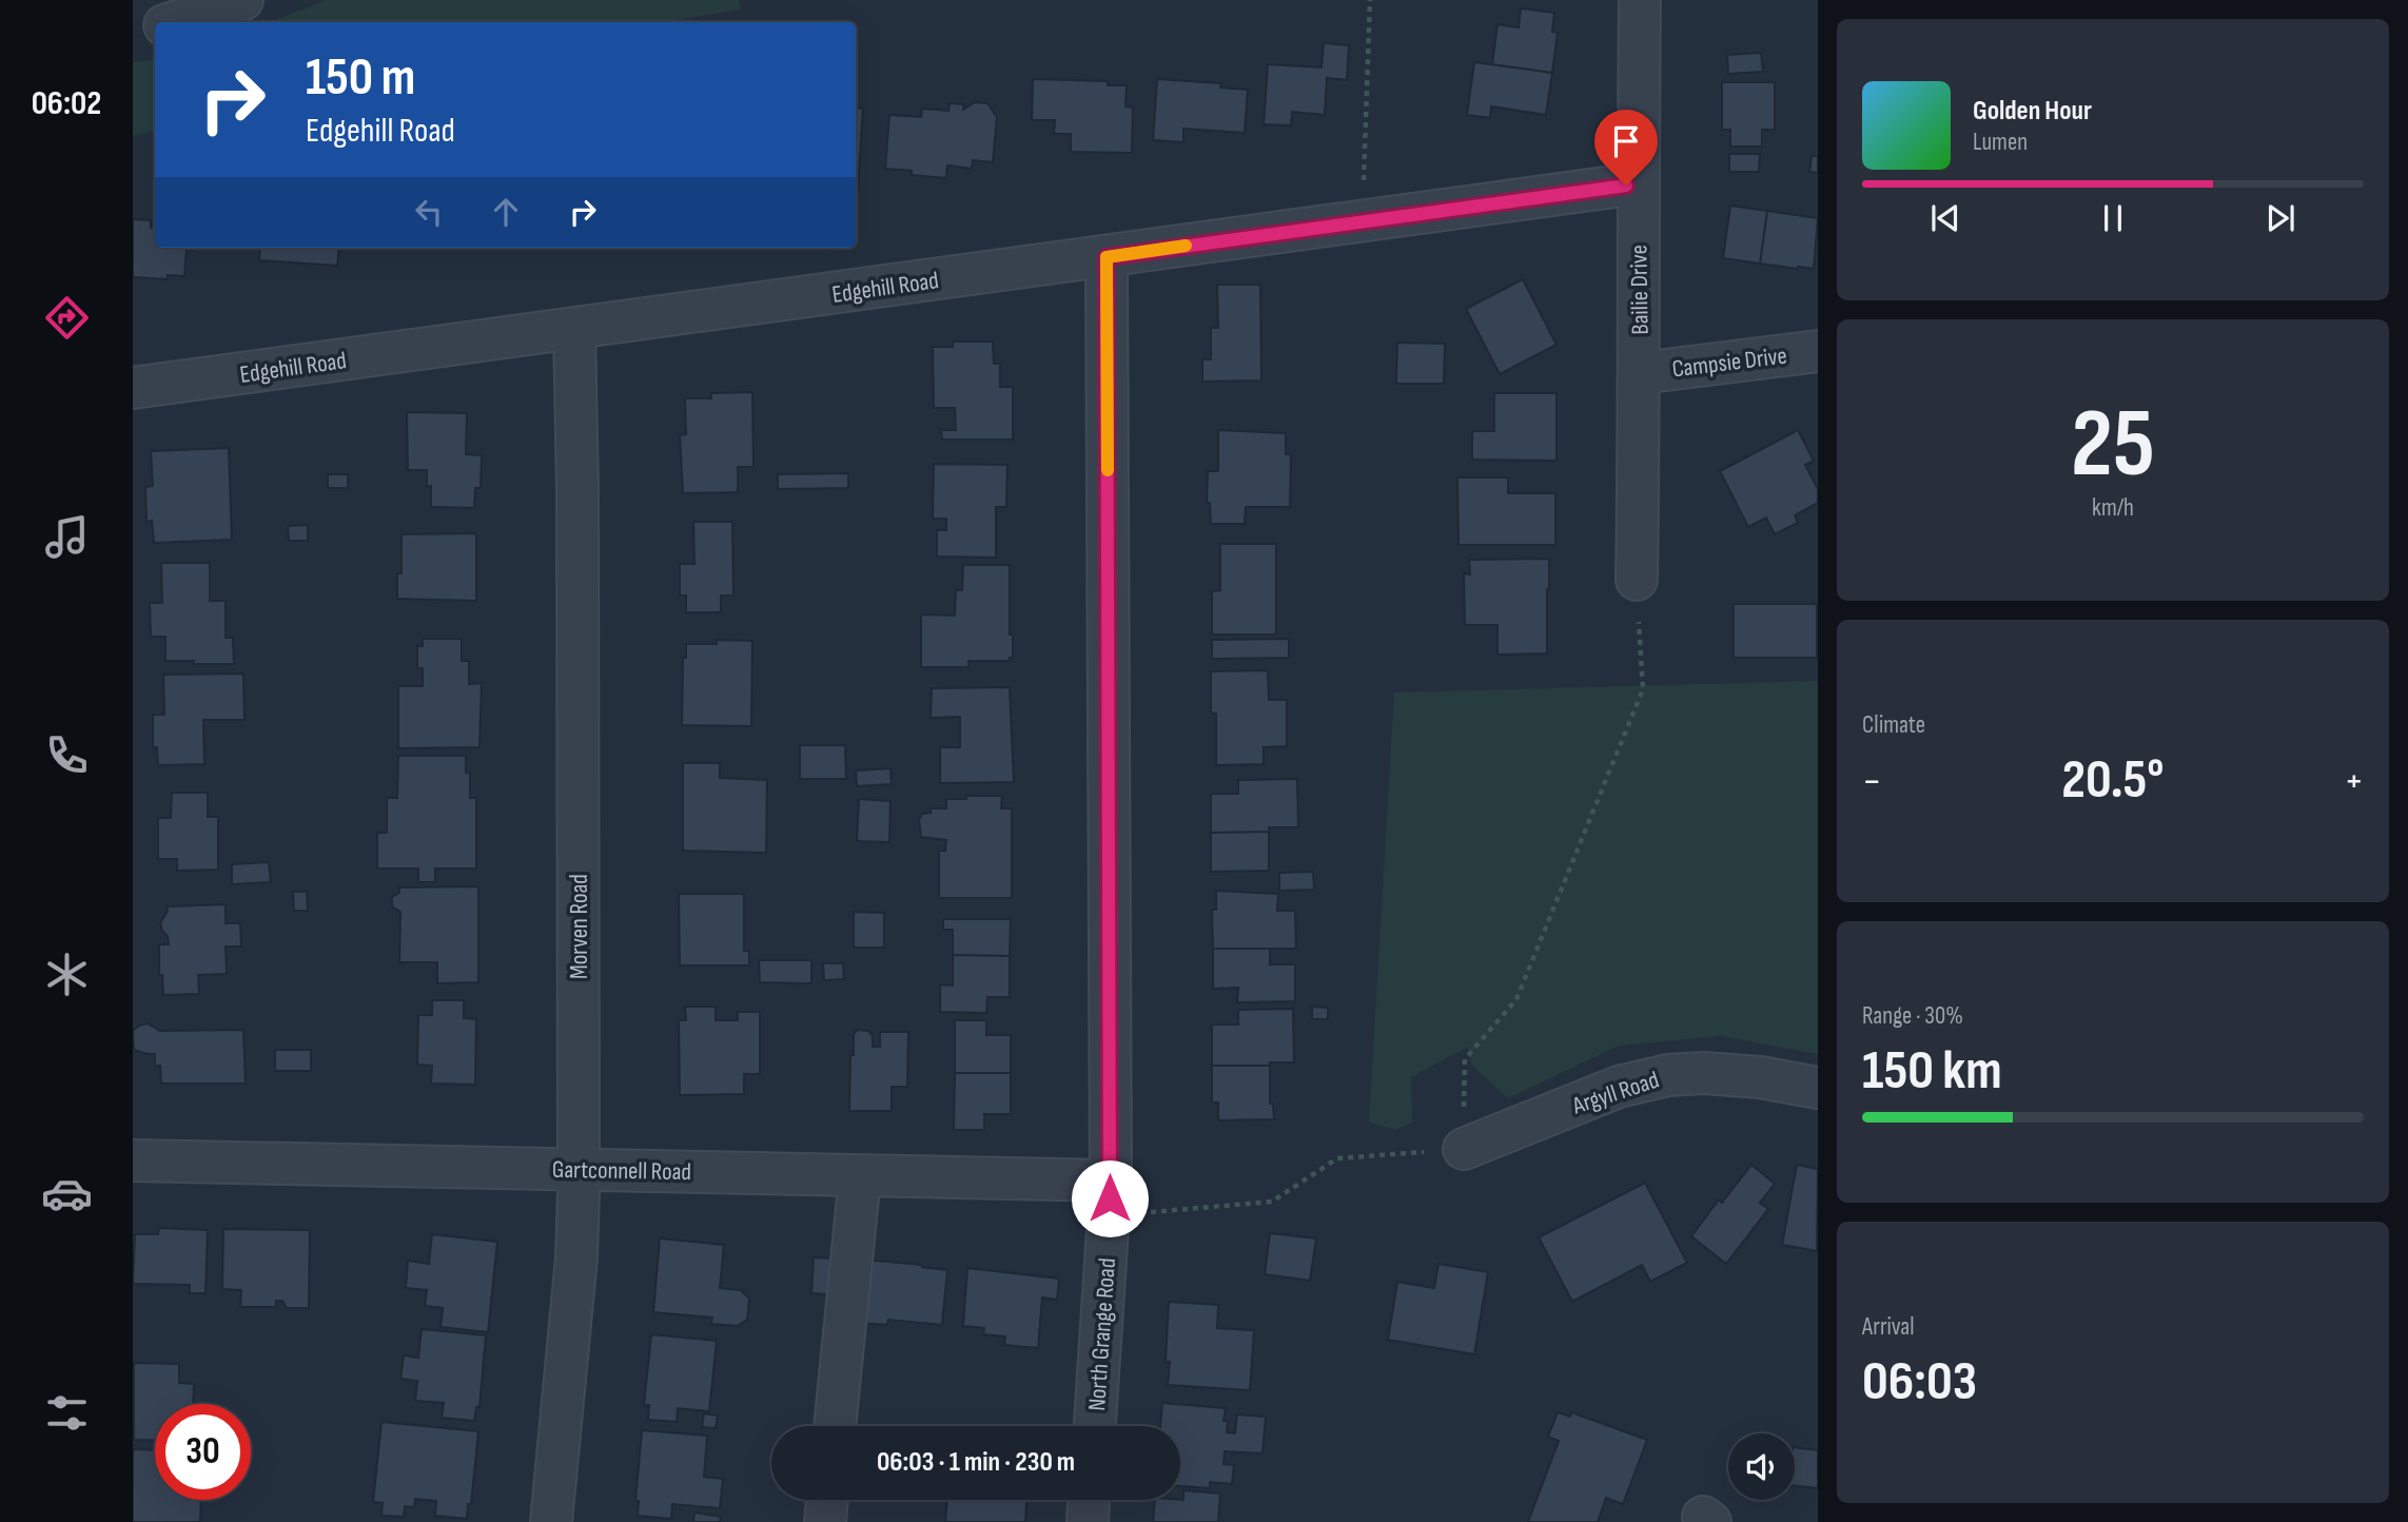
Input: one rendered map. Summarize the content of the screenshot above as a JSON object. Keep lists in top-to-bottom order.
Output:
{
  "streets": {
    "street": [
      "Edgehill Road",
      "Bailie Drive",
      "Campsie Drive",
      "Morven Road",
      "Argyll Road",
      "Gartconnell Road",
      "North Grange Road"
    ]
  },
  "crossings": [
    ["Edgehill Road", "Bailie Drive"],
    ["Edgehill Road", "Morven Road"],
    ["Edgehill Road", "North Grange Road"],
    ["Bailie Drive", "Campsie Drive"],
    ["Morven Road", "Gartconnell Road"],
    ["Gartconnell Road", "North Grange Road"]
  ],
  "page": {
    "tabs": "06:02",
    "turn": ["150 m", "Edgehill Road"],
    "song": ["Golden Hour", "Lumen"],
    "tile": [
      ["25", "km/h"],
      "Climate",
      ["Range · 30%", "150 km"],
      ["Arrival", "06:03"]
    ],
    "heat": ["−", "20.5°", "+"],
    "limit": "30",
    "trip": "06:03 · 1 min · 230 m"
  }
}
